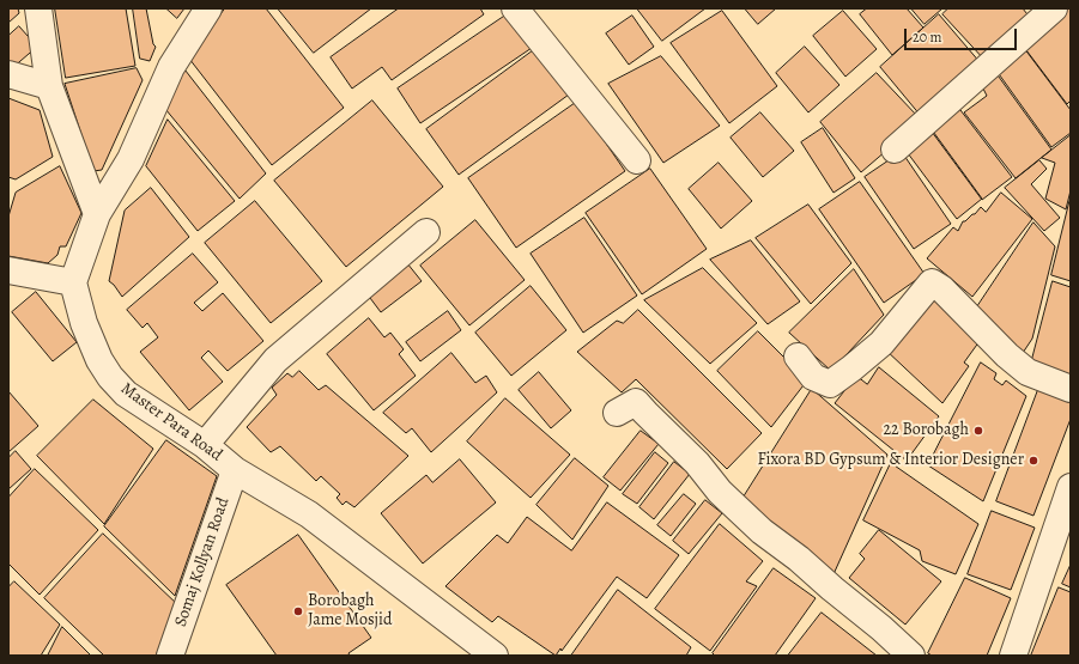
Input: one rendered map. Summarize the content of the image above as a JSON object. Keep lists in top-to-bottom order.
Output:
{
  "streets": {
    "street": ["Master Para Road", "Somaj Kollyan Road"]
  },
  "crossings": [
    ["Master Para Road", "Somaj Kollyan Road"]
  ],
  "places": ["22 Borobagh", "Fixora BD Gypsum & Interior Designer", "Borobagh Jame Mosjid"],
  "scale_bar": "20 m"
}
